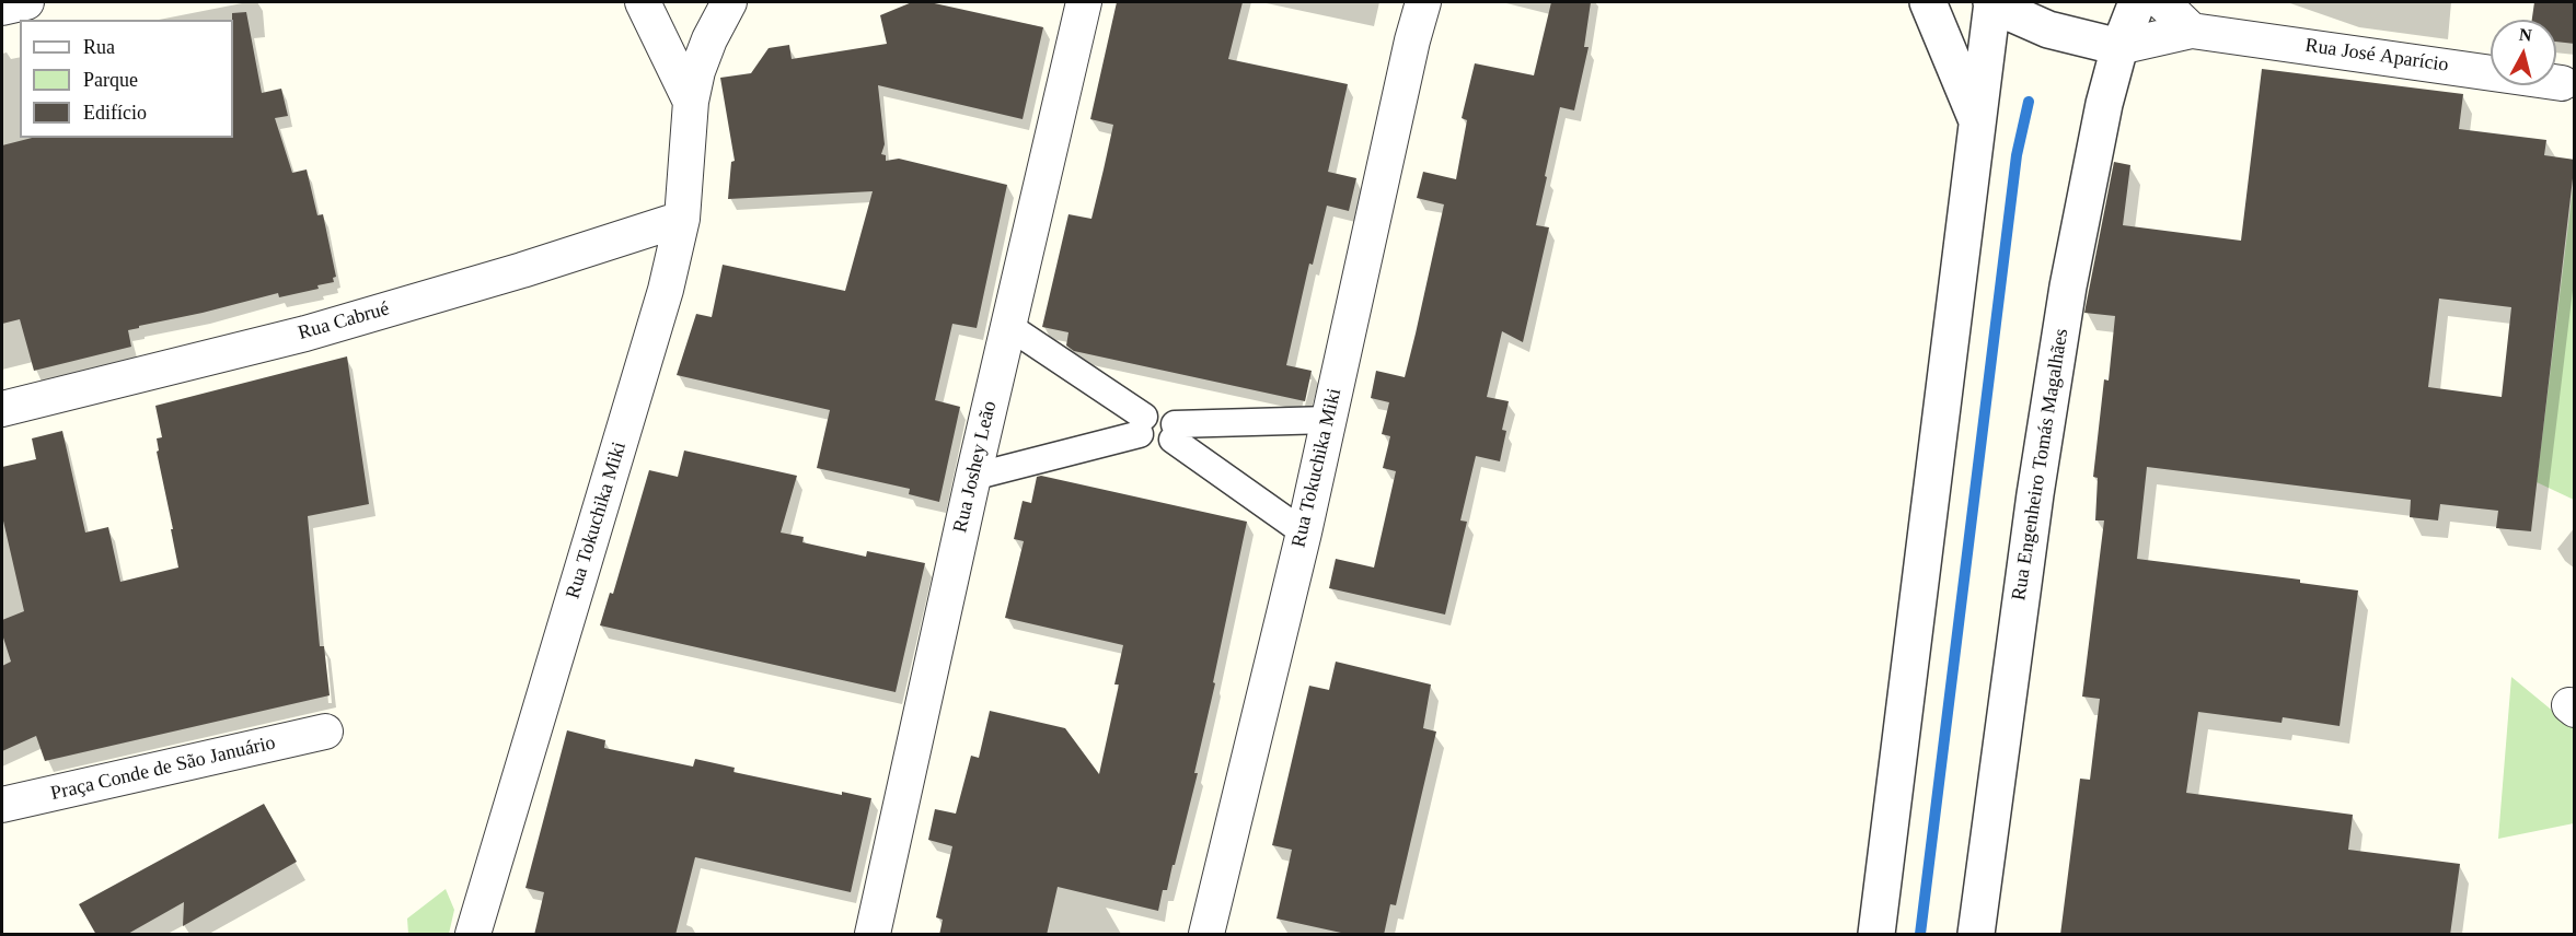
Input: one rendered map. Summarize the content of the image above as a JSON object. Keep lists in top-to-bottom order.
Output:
{
  "streets": {
    "street": [
      "Rua José Aparício",
      "Rua Cabrué",
      "Rua Engenheiro Tomás Magalhães",
      "Rua Joshey Leão",
      "Rua Tokuchika Miki",
      "Praça Conde de São Januário"
    ]
  },
  "crossings": [
    ["Rua José Aparício", "Rua Engenheiro Tomás Magalhães"],
    ["Rua Cabrué", "Rua Tokuchika Miki"]
  ],
  "legend": ["Rua", "Parque", "Edifício"],
  "north": "top"
}
